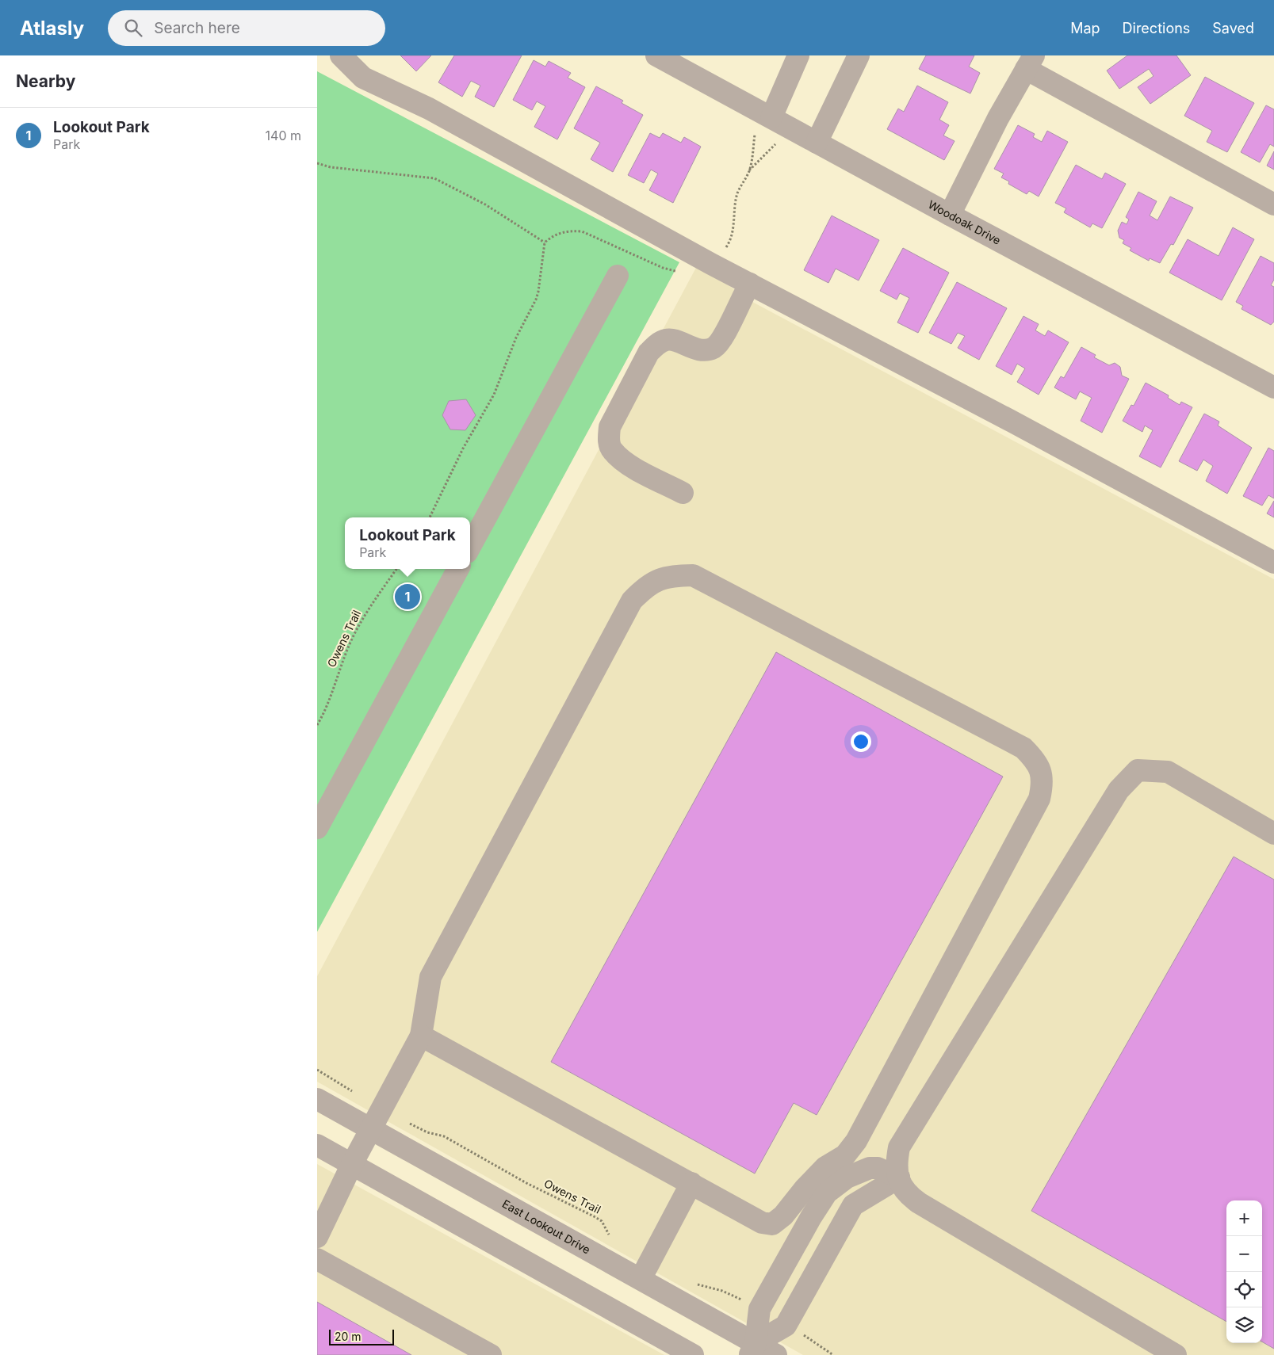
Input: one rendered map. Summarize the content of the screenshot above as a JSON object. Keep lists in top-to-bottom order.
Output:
{
  "streets": {
    "street": ["Woodoak Drive", "East Lookout Drive"],
    "path": ["Owens Trail"]
  },
  "scale_bar": "20 m",
  "page": {
    "header": "Atlasly",
    "search": "Search here",
    "nav": ["Map", "Directions", "Saved"],
    "heading": "Nearby",
    "list": [
      {
        "mark": "1",
        "name": "Lookout Park",
        "note": "Park",
        "value": "140 m"
      }
    ],
    "popup": ["Lookout Park", "Park"],
    "pins": "1",
    "map_buttons": ["+", "−"],
    "scale": "20 m"
  }
}
